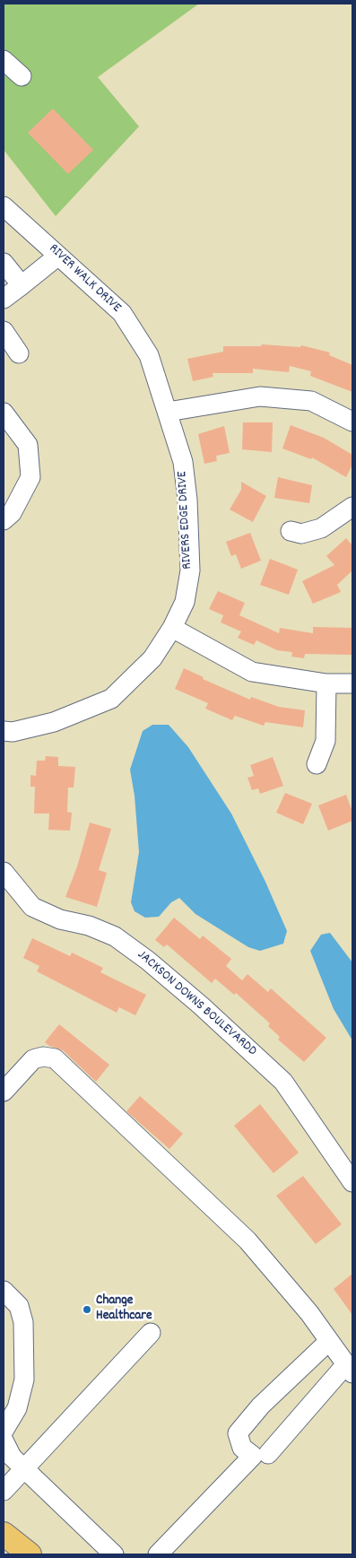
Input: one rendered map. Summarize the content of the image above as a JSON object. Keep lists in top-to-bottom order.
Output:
{
  "streets": {
    "street": ["RIVER WALK DRIVE", "RIVERS EDGE DRIVE", "JACKSON DOWNS BOULEVARDD"]
  },
  "crossings": [
    ["RIVER WALK DRIVE", "RIVERS EDGE DRIVE"]
  ],
  "places": ["Change Healthcare"]
}
